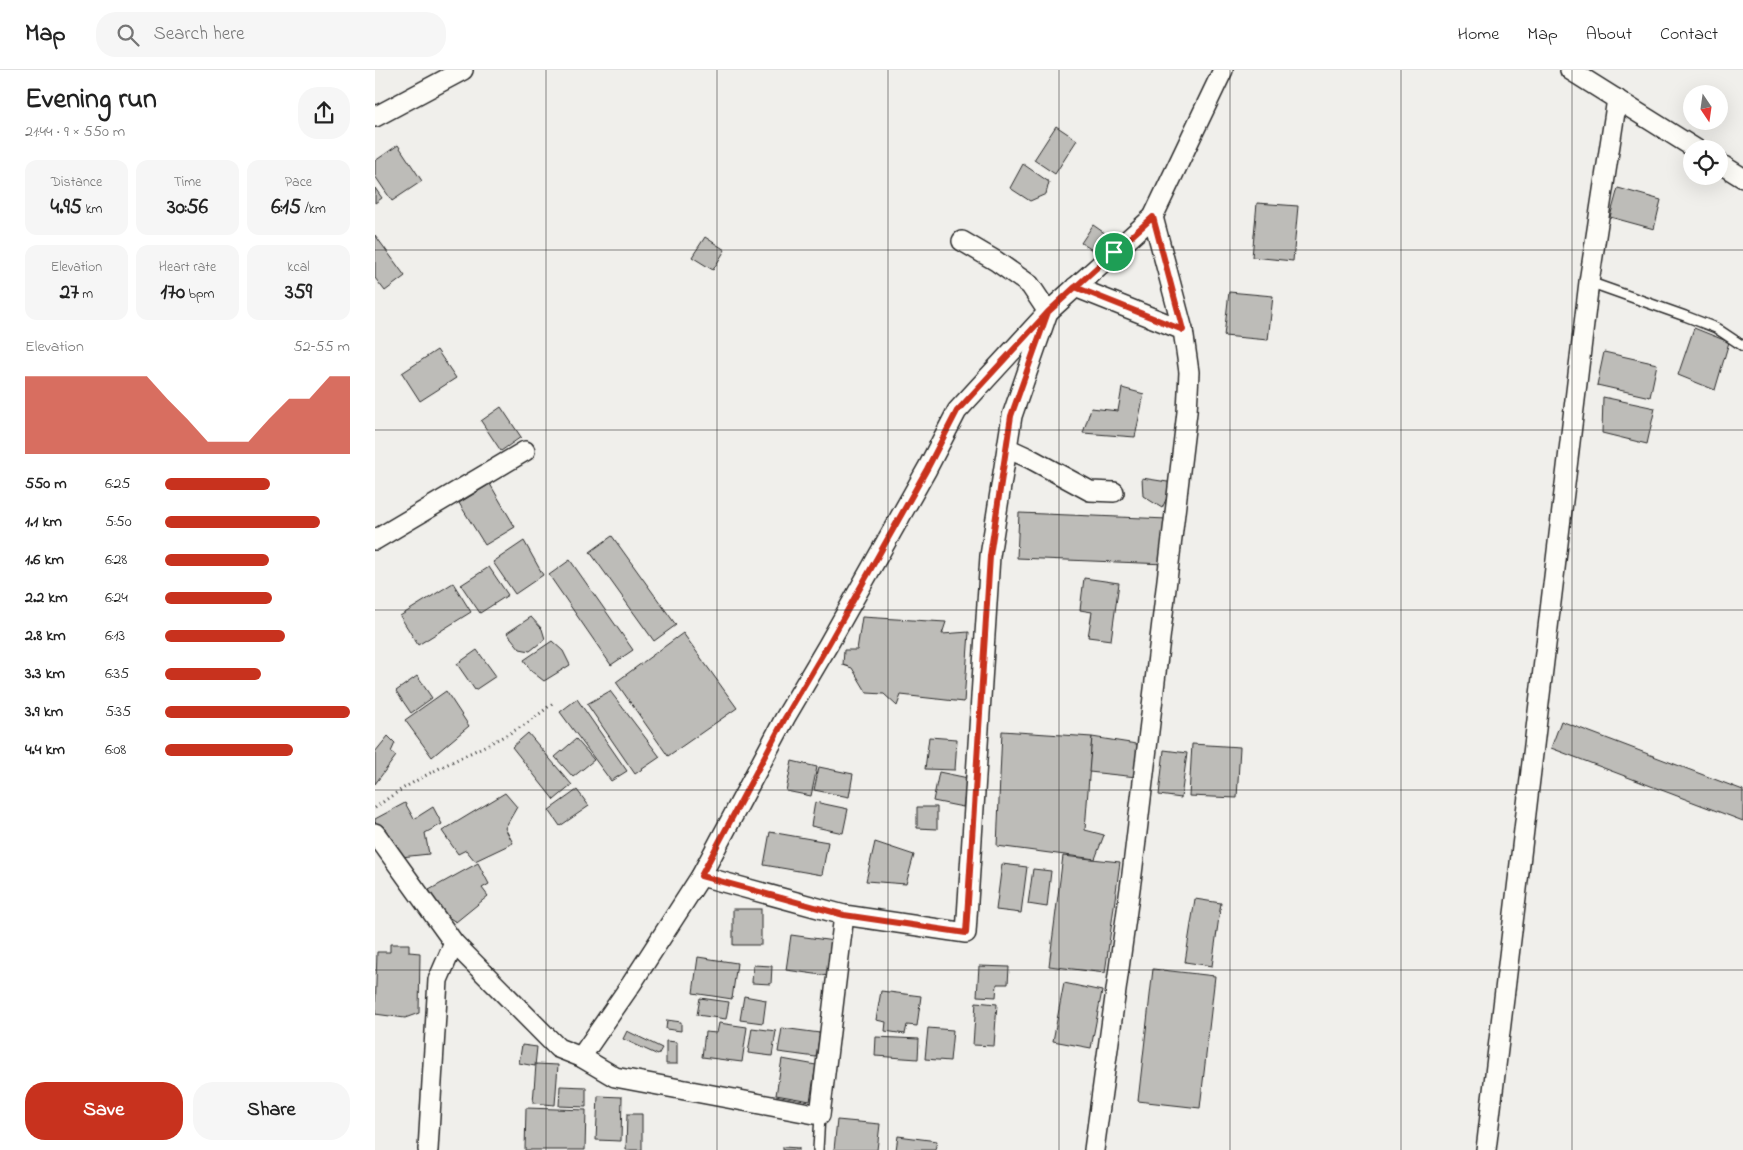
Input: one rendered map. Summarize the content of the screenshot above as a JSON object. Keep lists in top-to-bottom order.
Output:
{
  "north": "bottom",
  "page": {
    "header": "Map",
    "search": "Search here",
    "nav": [
      "Home",
      "Map",
      "About",
      "Contact"
    ],
    "heading": ["Evening run", "21:44 · 9 × 550 m"],
    "stats": [
      ["Distance", "4.95 km"],
      ["Time", "30:56"],
      ["Pace", "6:15 /km"],
      ["Elevation", "27 m"],
      ["Heart rate", "170 bpm"],
      ["kcal", "359"]
    ],
    "chart": ["Elevation", "52–55 m"],
    "list": [
      {
        "name": "550 m",
        "note": "6:25"
      },
      {
        "name": "1.1 km",
        "note": "5:50"
      },
      {
        "name": "1.6 km",
        "note": "6:28"
      },
      {
        "name": "2.2 km",
        "note": "6:24"
      },
      {
        "name": "2.8 km",
        "note": "6:13"
      },
      {
        "name": "3.3 km",
        "note": "6:35"
      },
      {
        "name": "3.9 km",
        "note": "5:35"
      },
      {
        "name": "4.4 km",
        "note": "6:08"
      }
    ],
    "buttons": ["Save", "Share"]
  }
}
